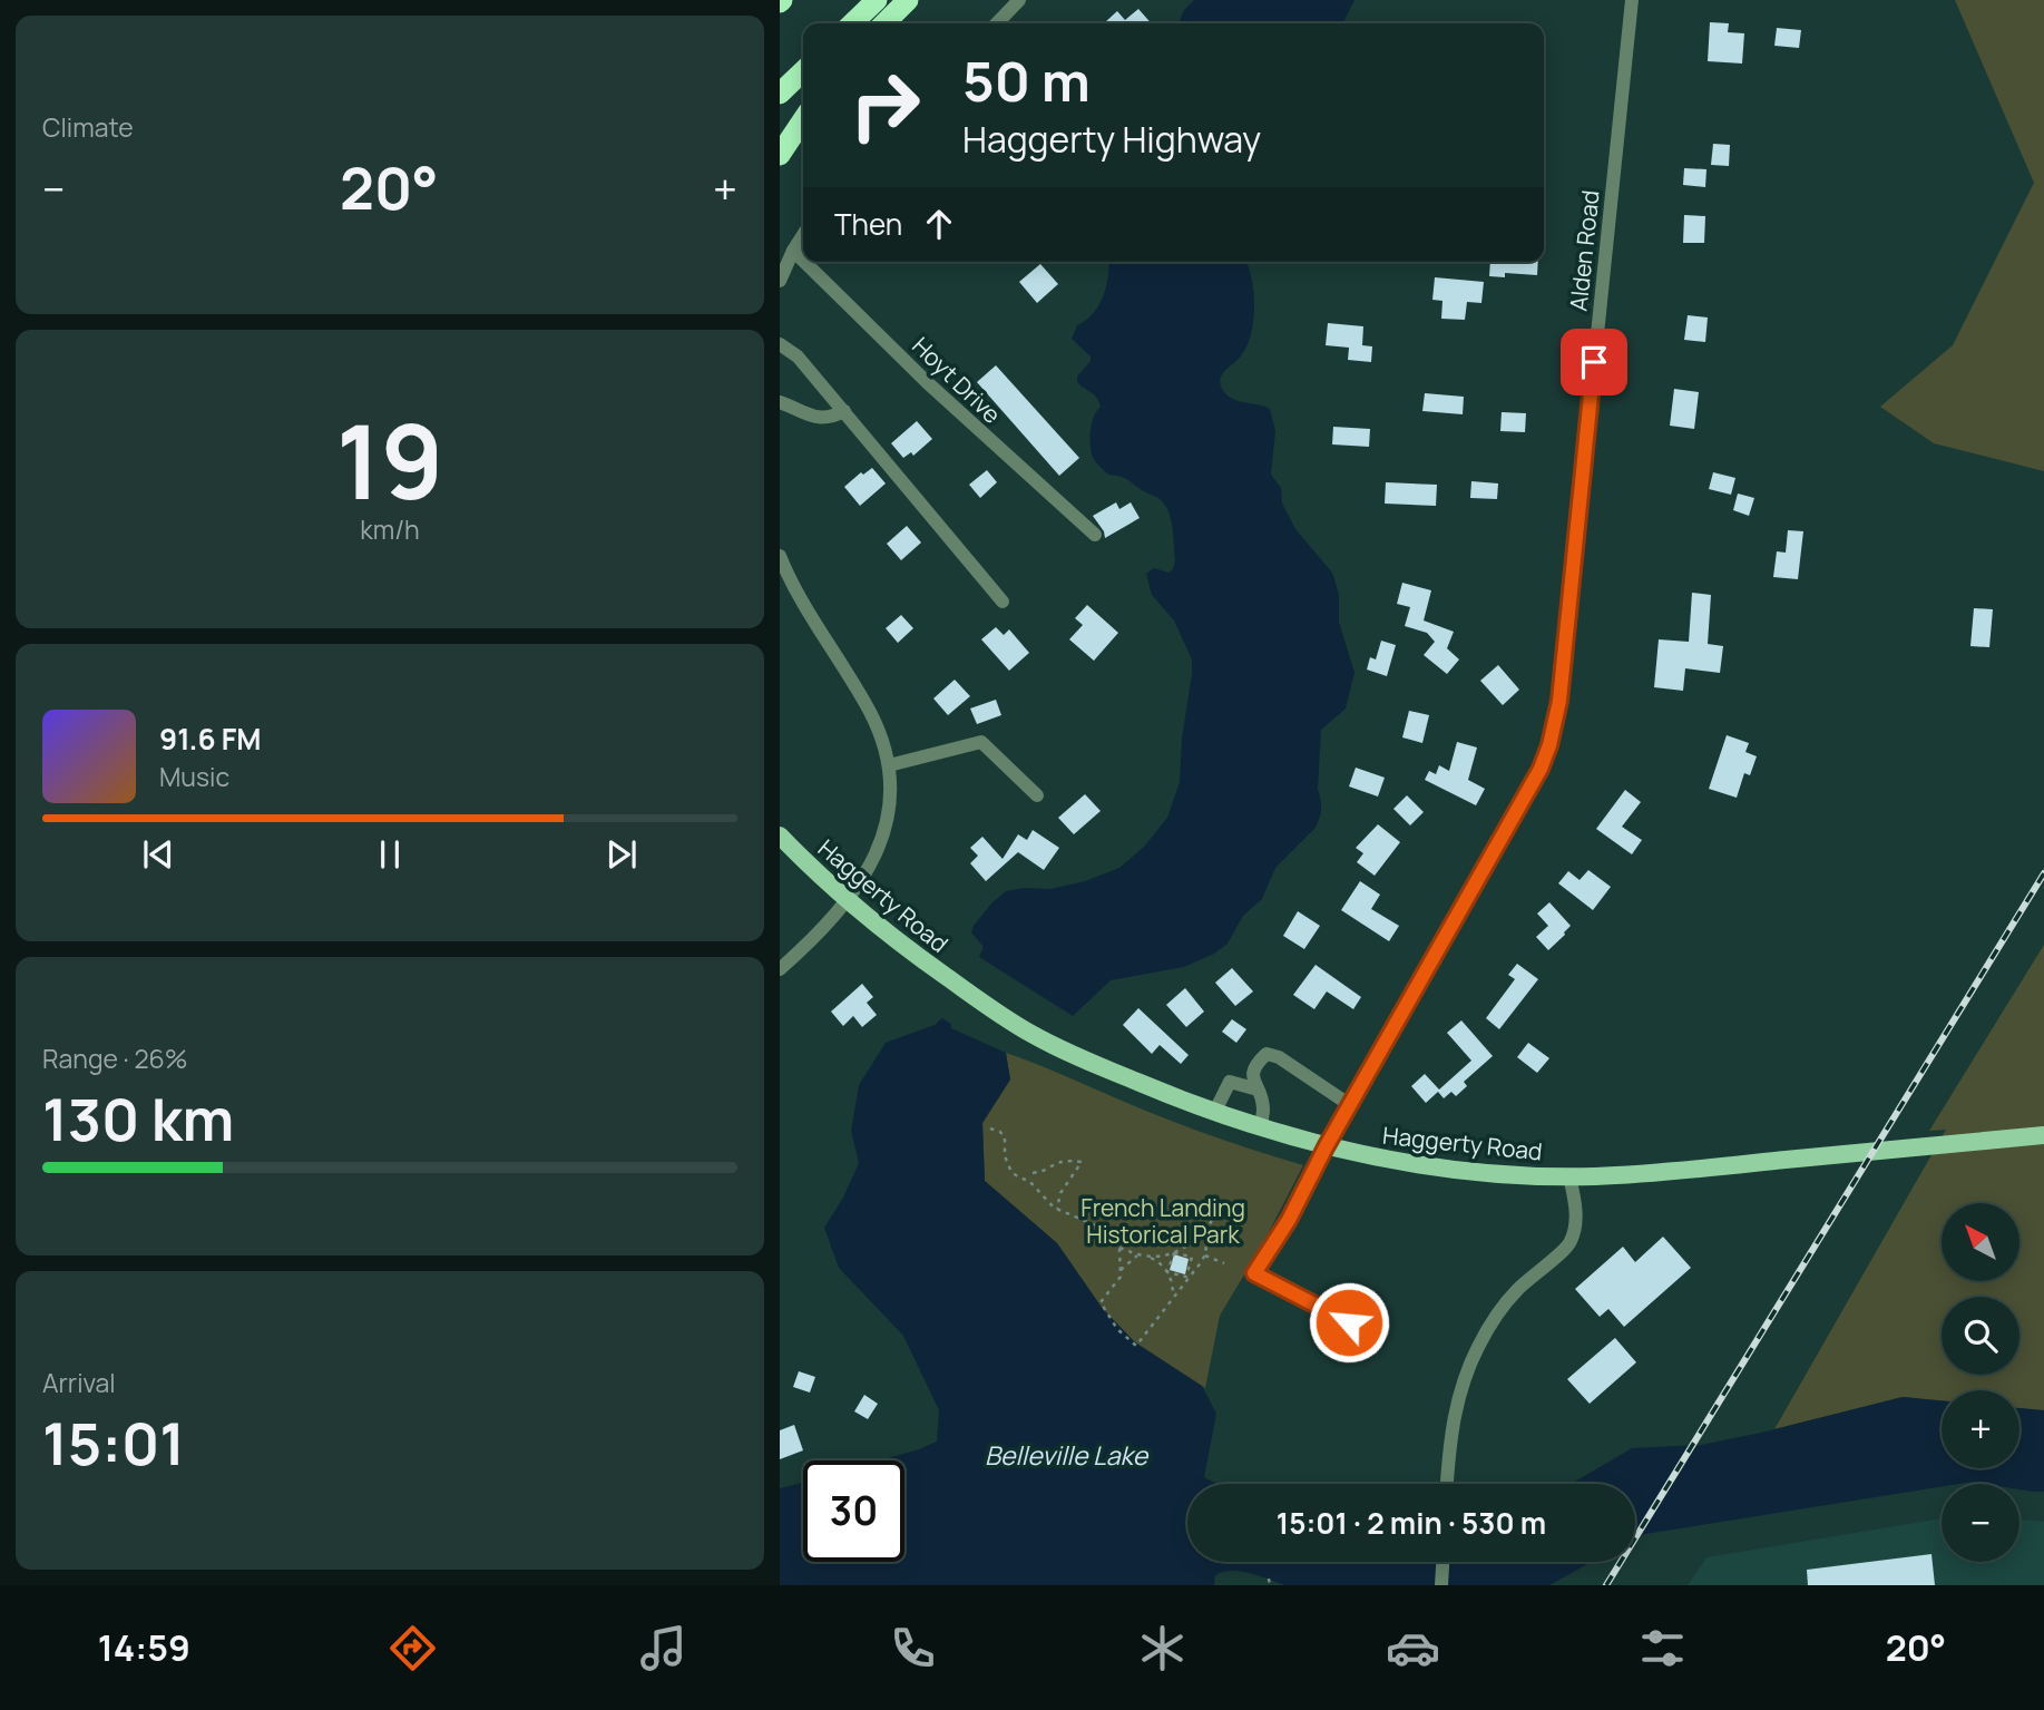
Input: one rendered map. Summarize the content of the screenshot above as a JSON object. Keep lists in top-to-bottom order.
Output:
{
  "streets": {
    "main road": ["Haggerty Road"],
    "street": ["Alden Road", "Hoyt Drive"]
  },
  "crossings": [
    ["Alden Road", "Haggerty Road"]
  ],
  "water": ["Belleville Lake"],
  "parks": ["French Landing Historical Park"],
  "north": "top left",
  "page": {
    "tile": [
      "Climate",
      ["19", "km/h"],
      ["Range · 26%", "130 km"],
      ["Arrival", "15:01"]
    ],
    "turn": ["50 m", "Haggerty Highway"],
    "heat": ["−", "20°", "+"],
    "then": "Then",
    "song": ["91.6 FM", "Music"],
    "map_buttons": ["+", "−"],
    "limit": "30",
    "trip": "15:01 · 2 min · 530 m",
    "tabs": ["14:59", "20°"]
  }
}
